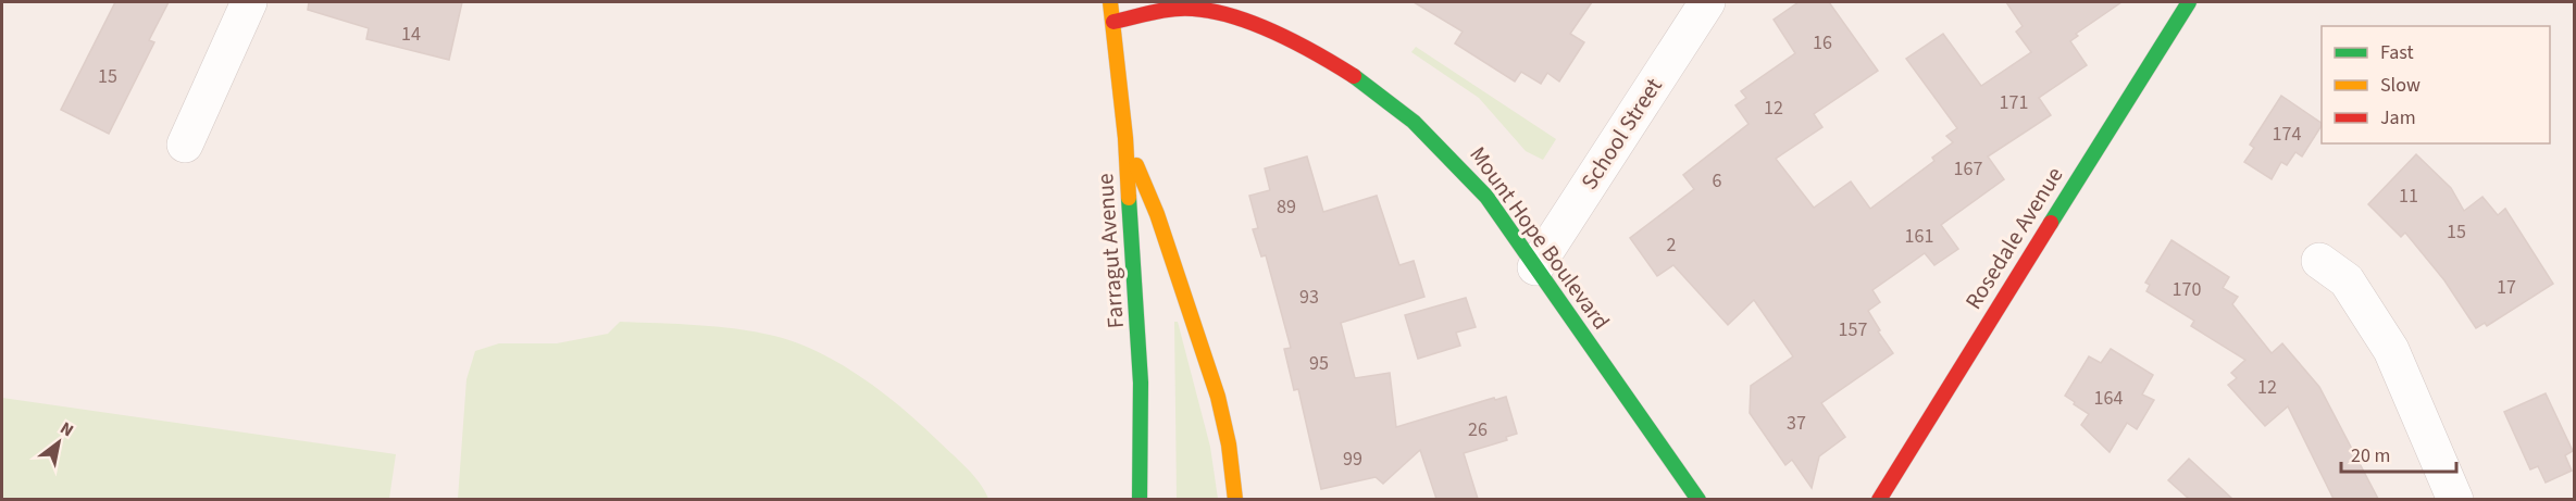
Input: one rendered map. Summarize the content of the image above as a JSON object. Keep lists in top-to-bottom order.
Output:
{
  "streets": {
    "street": [
      "School Street",
      "Mount Hope Boulevard",
      "Rosedale Avenue",
      "Farragut Avenue"
    ]
  },
  "crossings": [
    ["School Street", "Mount Hope Boulevard"],
    ["Mount Hope Boulevard", "Farragut Avenue"]
  ],
  "house_numbers": [
    "14",
    "16",
    "15",
    "171",
    "12",
    "174",
    "167",
    "6",
    "11",
    "89",
    "15",
    "161",
    "2",
    "17",
    "170",
    "93",
    "157",
    "95",
    "12",
    "164",
    "37",
    "26",
    "99"
  ],
  "legend": ["Fast", "Slow", "Jam"],
  "scale_bar": "20 m",
  "north": "top right"
}
